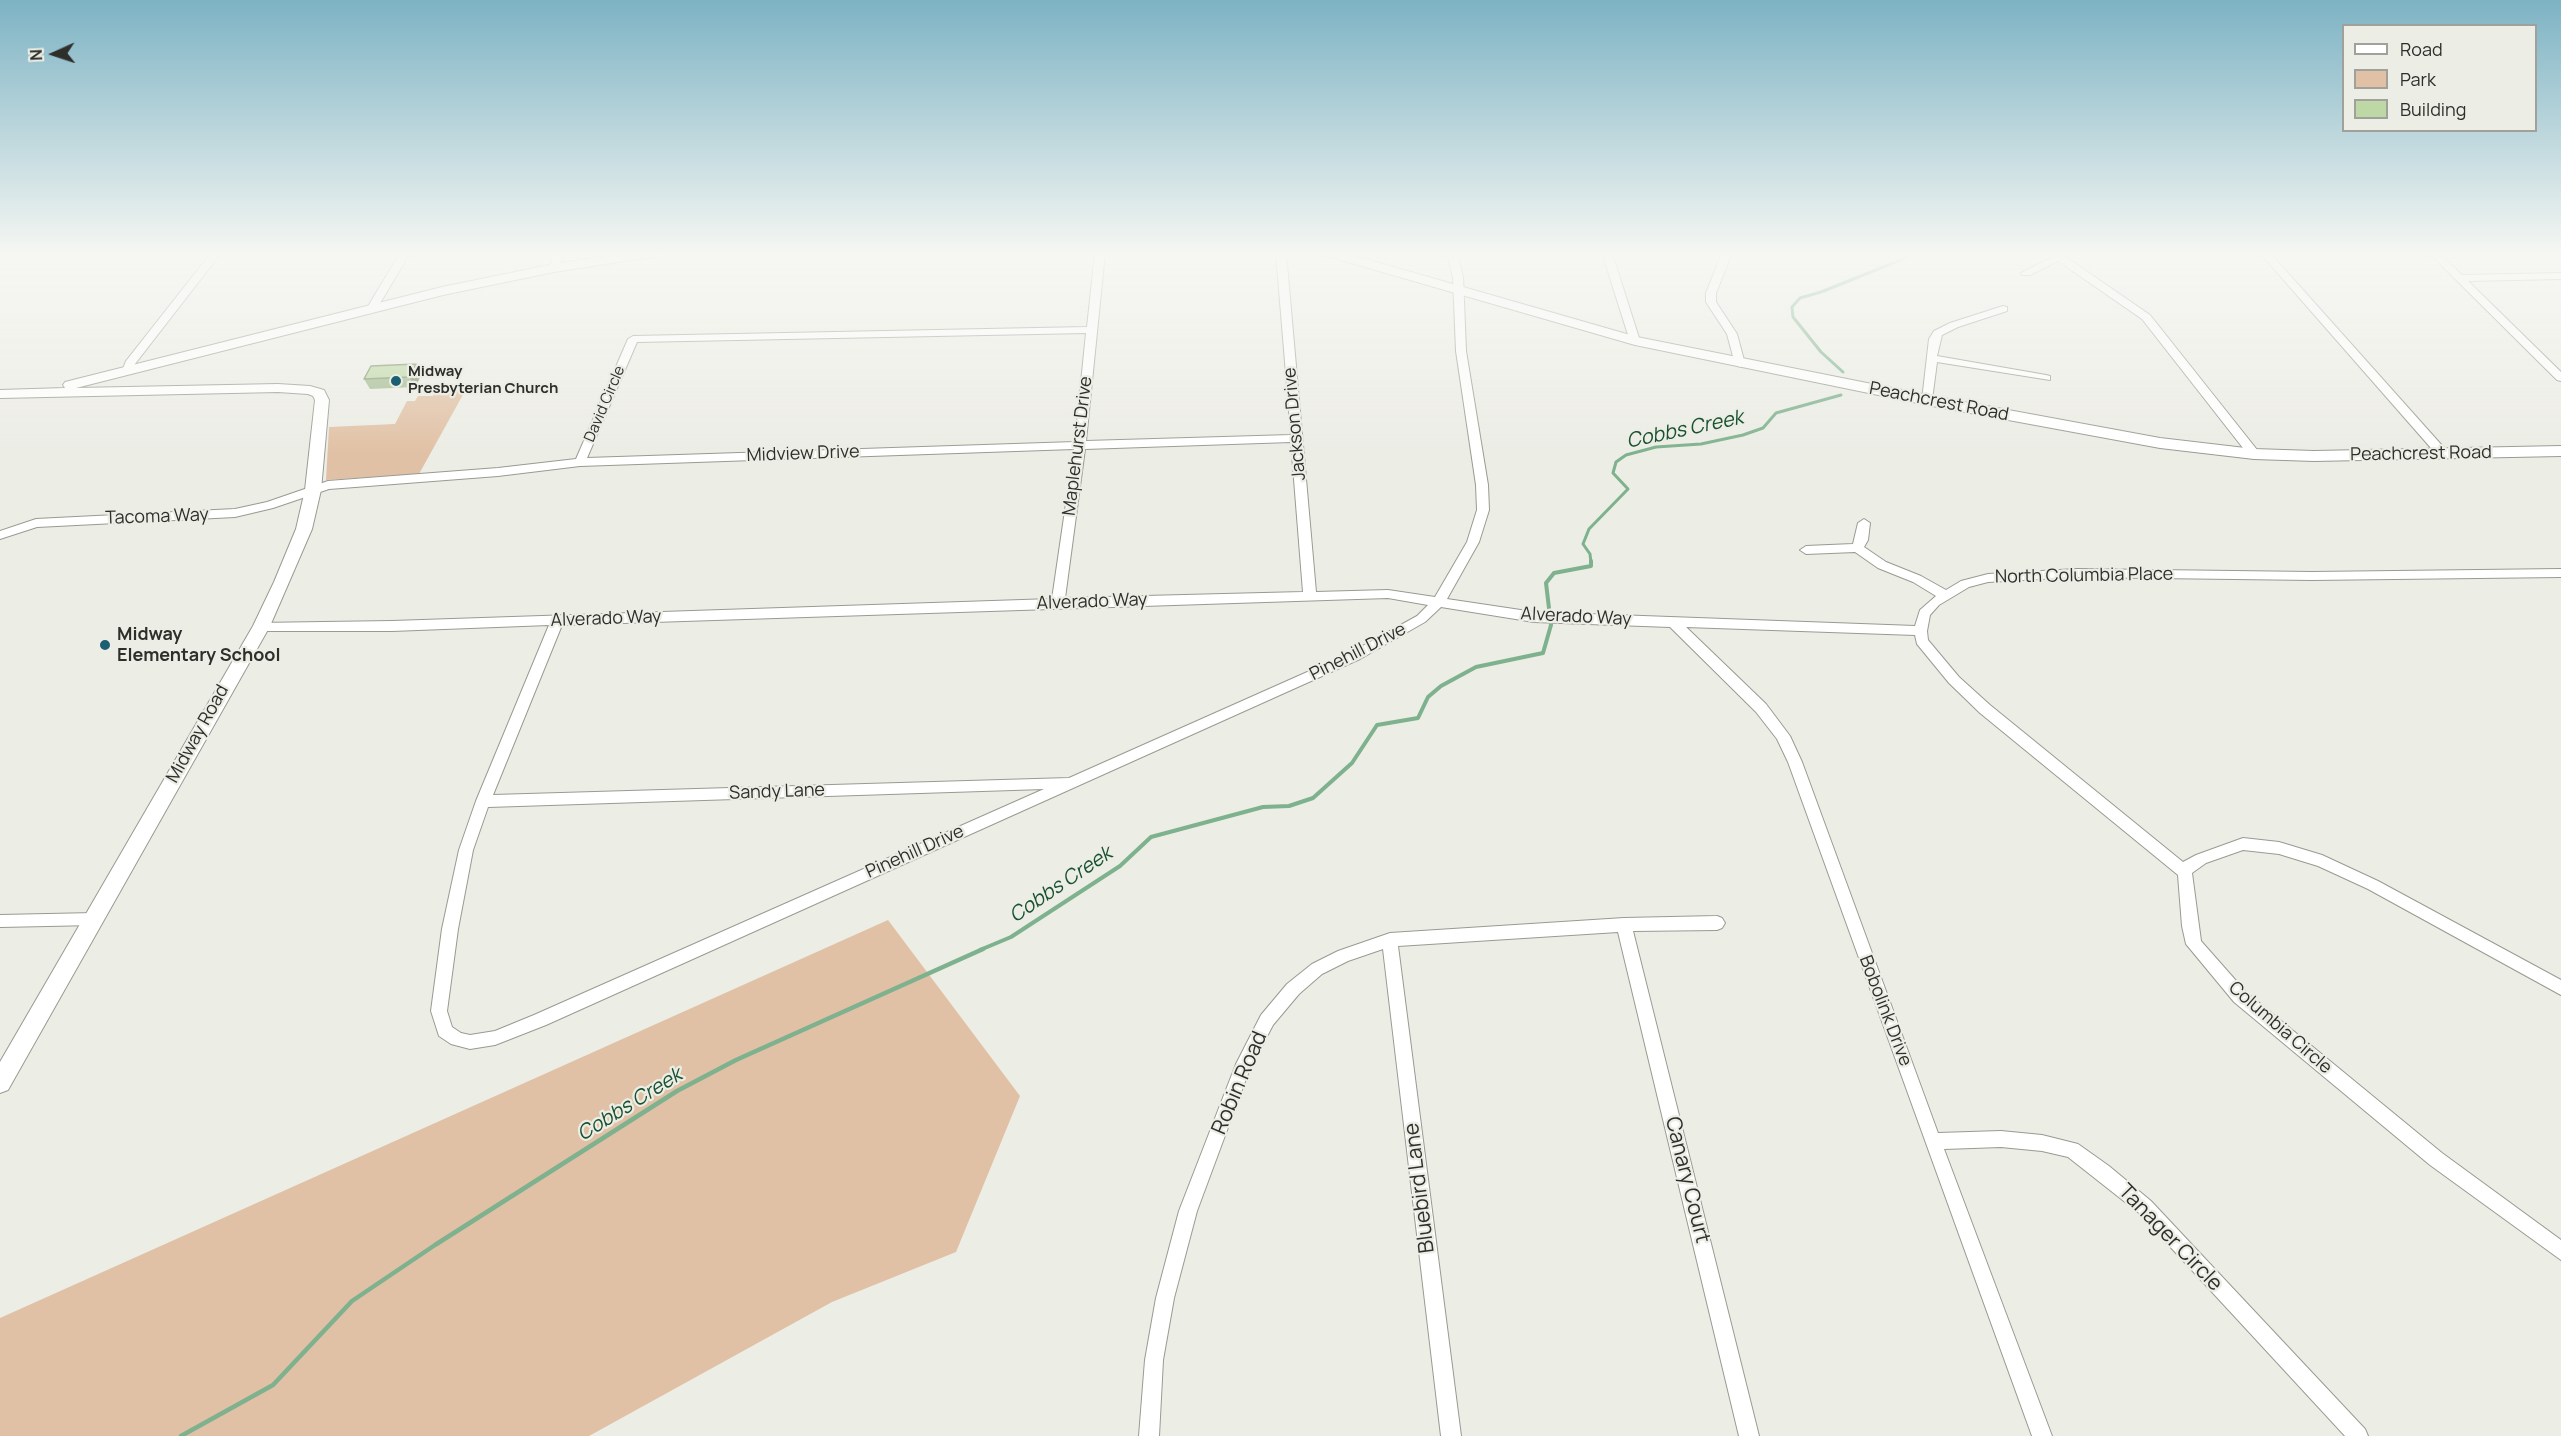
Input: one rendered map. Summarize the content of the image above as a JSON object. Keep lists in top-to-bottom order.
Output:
{
  "streets": {
    "street": [
      "Peachcrest Road",
      "David Circle",
      "Jackson Drive",
      "Maplehurst Drive",
      "Midview Drive",
      "Tacoma Way",
      "North Columbia Place",
      "Alverado Way",
      "Pinehill Drive",
      "Midway Road",
      "Sandy Lane",
      "Bobolink Drive",
      "Columbia Circle",
      "Robin Road",
      "Canary Court",
      "Bluebird Lane",
      "Tanager Circle"
    ]
  },
  "crossings": [
    ["David Circle", "Maplehurst Drive"],
    ["David Circle", "Midview Drive"],
    ["Jackson Drive", "Midview Drive"],
    ["Jackson Drive", "Alverado Way"],
    ["Maplehurst Drive", "Midview Drive"],
    ["Maplehurst Drive", "Alverado Way"],
    ["Midview Drive", "Tacoma Way"],
    ["Midview Drive", "Midway Road"],
    ["Tacoma Way", "Midway Road"],
    ["North Columbia Place", "Alverado Way"],
    ["Alverado Way", "Pinehill Drive"],
    ["Alverado Way", "Midway Road"],
    ["Alverado Way", "Bobolink Drive"],
    ["Pinehill Drive", "Sandy Lane"],
    ["Bobolink Drive", "Tanager Circle"],
    ["Robin Road", "Canary Court"],
    ["Robin Road", "Bluebird Lane"]
  ],
  "water": ["Cobbs Creek"],
  "places": ["Midway Presbyterian Church", "Midway Elementary School"],
  "legend": ["Road", "Park", "Building"],
  "north": "left"
}
